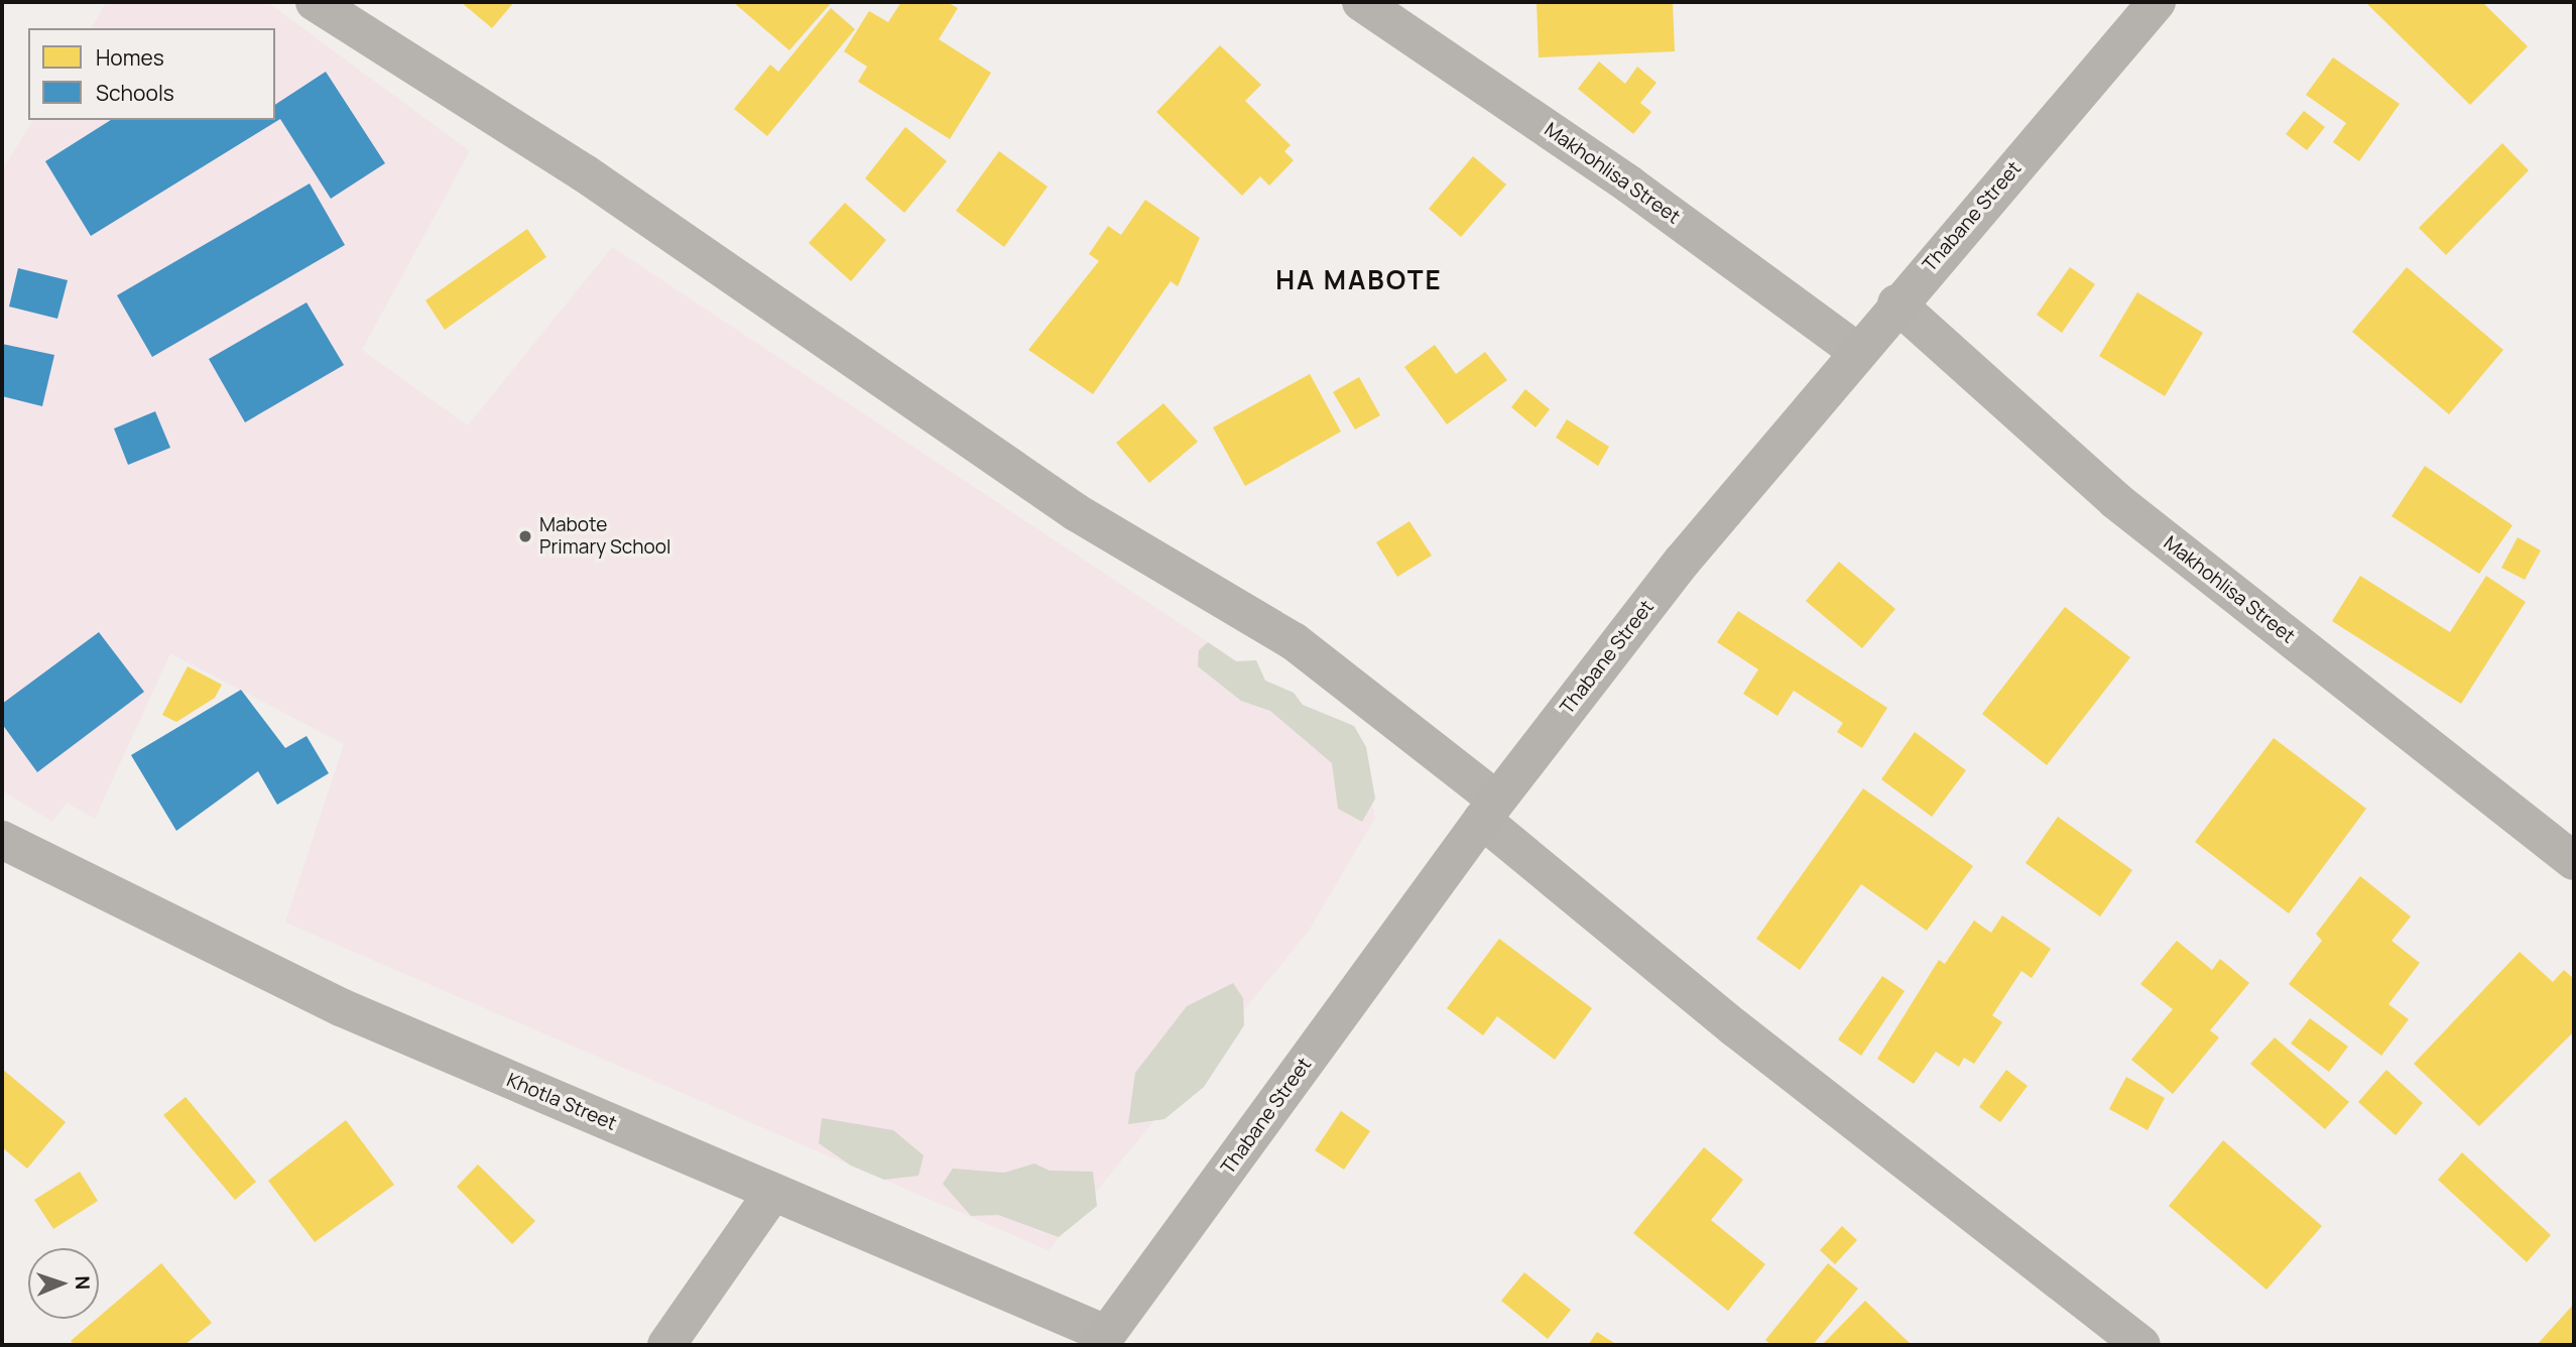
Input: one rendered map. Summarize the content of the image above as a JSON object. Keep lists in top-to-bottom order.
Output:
{
  "streets": {
    "street": ["Makhohlisa Street", "Thabane Street", "Khotla Street"]
  },
  "crossings": [
    ["Makhohlisa Street", "Thabane Street"],
    ["Thabane Street", "Khotla Street"]
  ],
  "districts": ["HA MABOTE"],
  "places": ["Mabote Primary School"],
  "legend": ["Homes", "Schools"],
  "north": "right"
}
